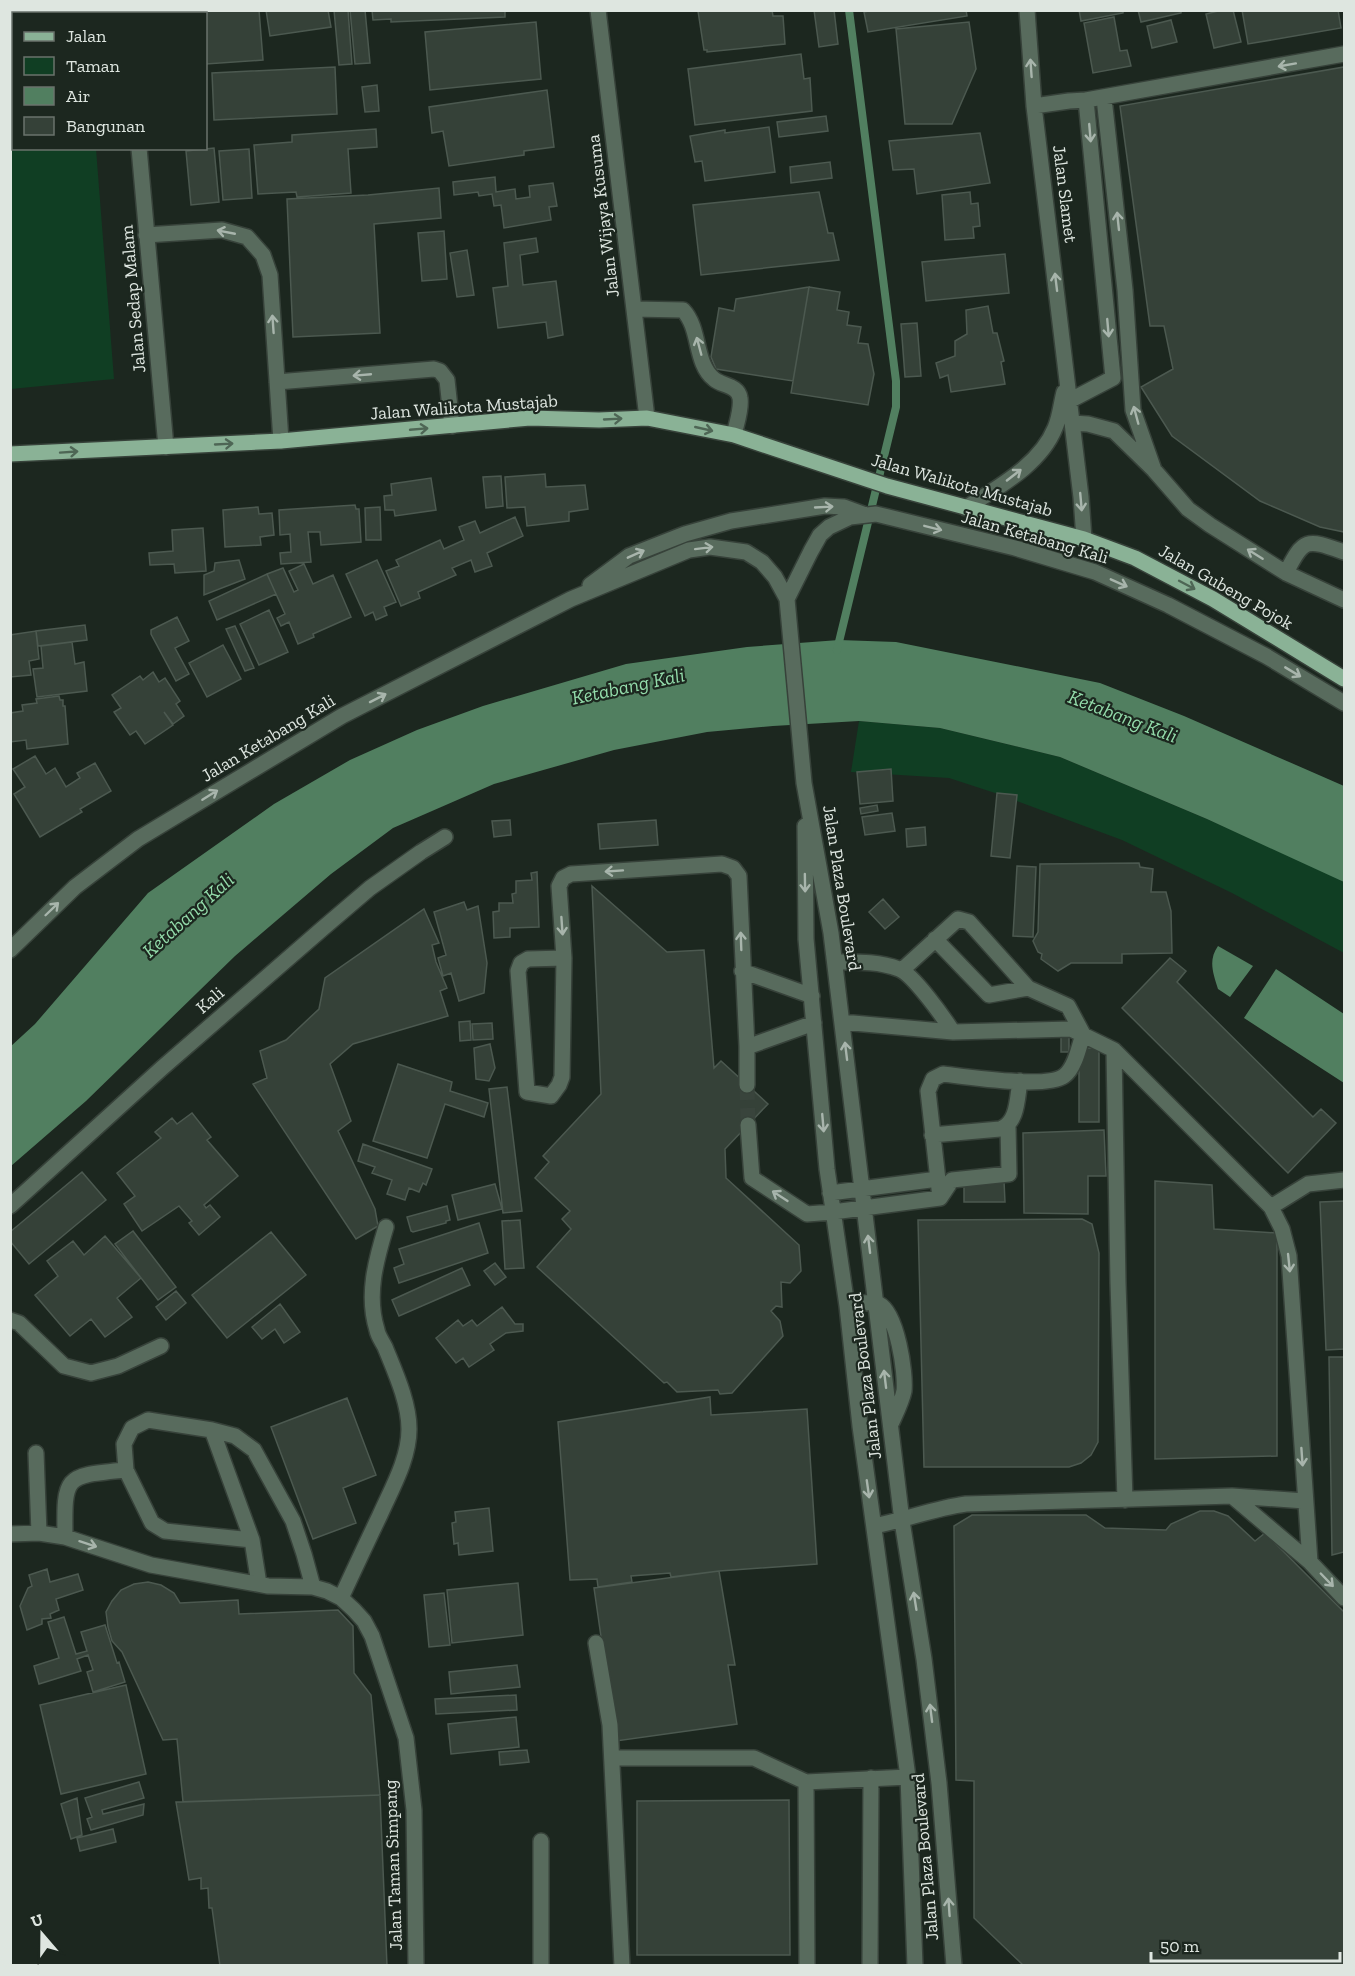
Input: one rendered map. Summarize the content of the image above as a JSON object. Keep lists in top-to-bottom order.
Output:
{
  "streets": {
    "main road": ["Jalan Walikota Mustajab", "Jalan Gubeng Pojok"],
    "street": [
      "Jalan Slamet",
      "Jalan Wijaya Kusuma",
      "Jalan Sedap Malam",
      "Jalan Ketabang Kali",
      "Jalan Plaza Boulevard",
      "Kali",
      "Jalan Taman Simpang"
    ]
  },
  "crossings": [
    ["Jalan Slamet", "Jalan Walikota Mustajab"],
    ["Jalan Slamet", "Jalan Gubeng Pojok"],
    ["Jalan Wijaya Kusuma", "Jalan Walikota Mustajab"],
    ["Jalan Sedap Malam", "Jalan Walikota Mustajab"],
    ["Jalan Walikota Mustajab", "Jalan Gubeng Pojok"],
    ["Jalan Ketabang Kali", "Jalan Plaza Boulevard"]
  ],
  "one_way": ["Jalan Walikota Mustajab", "Jalan Ketabang Kali", "Jalan Gubeng Pojok"],
  "water": ["Ketabang Kali"],
  "legend": [
    "Jalan",
    "Taman",
    "Air",
    "Bangunan"
  ],
  "scale_bar": "50 m",
  "north": "top"
}
